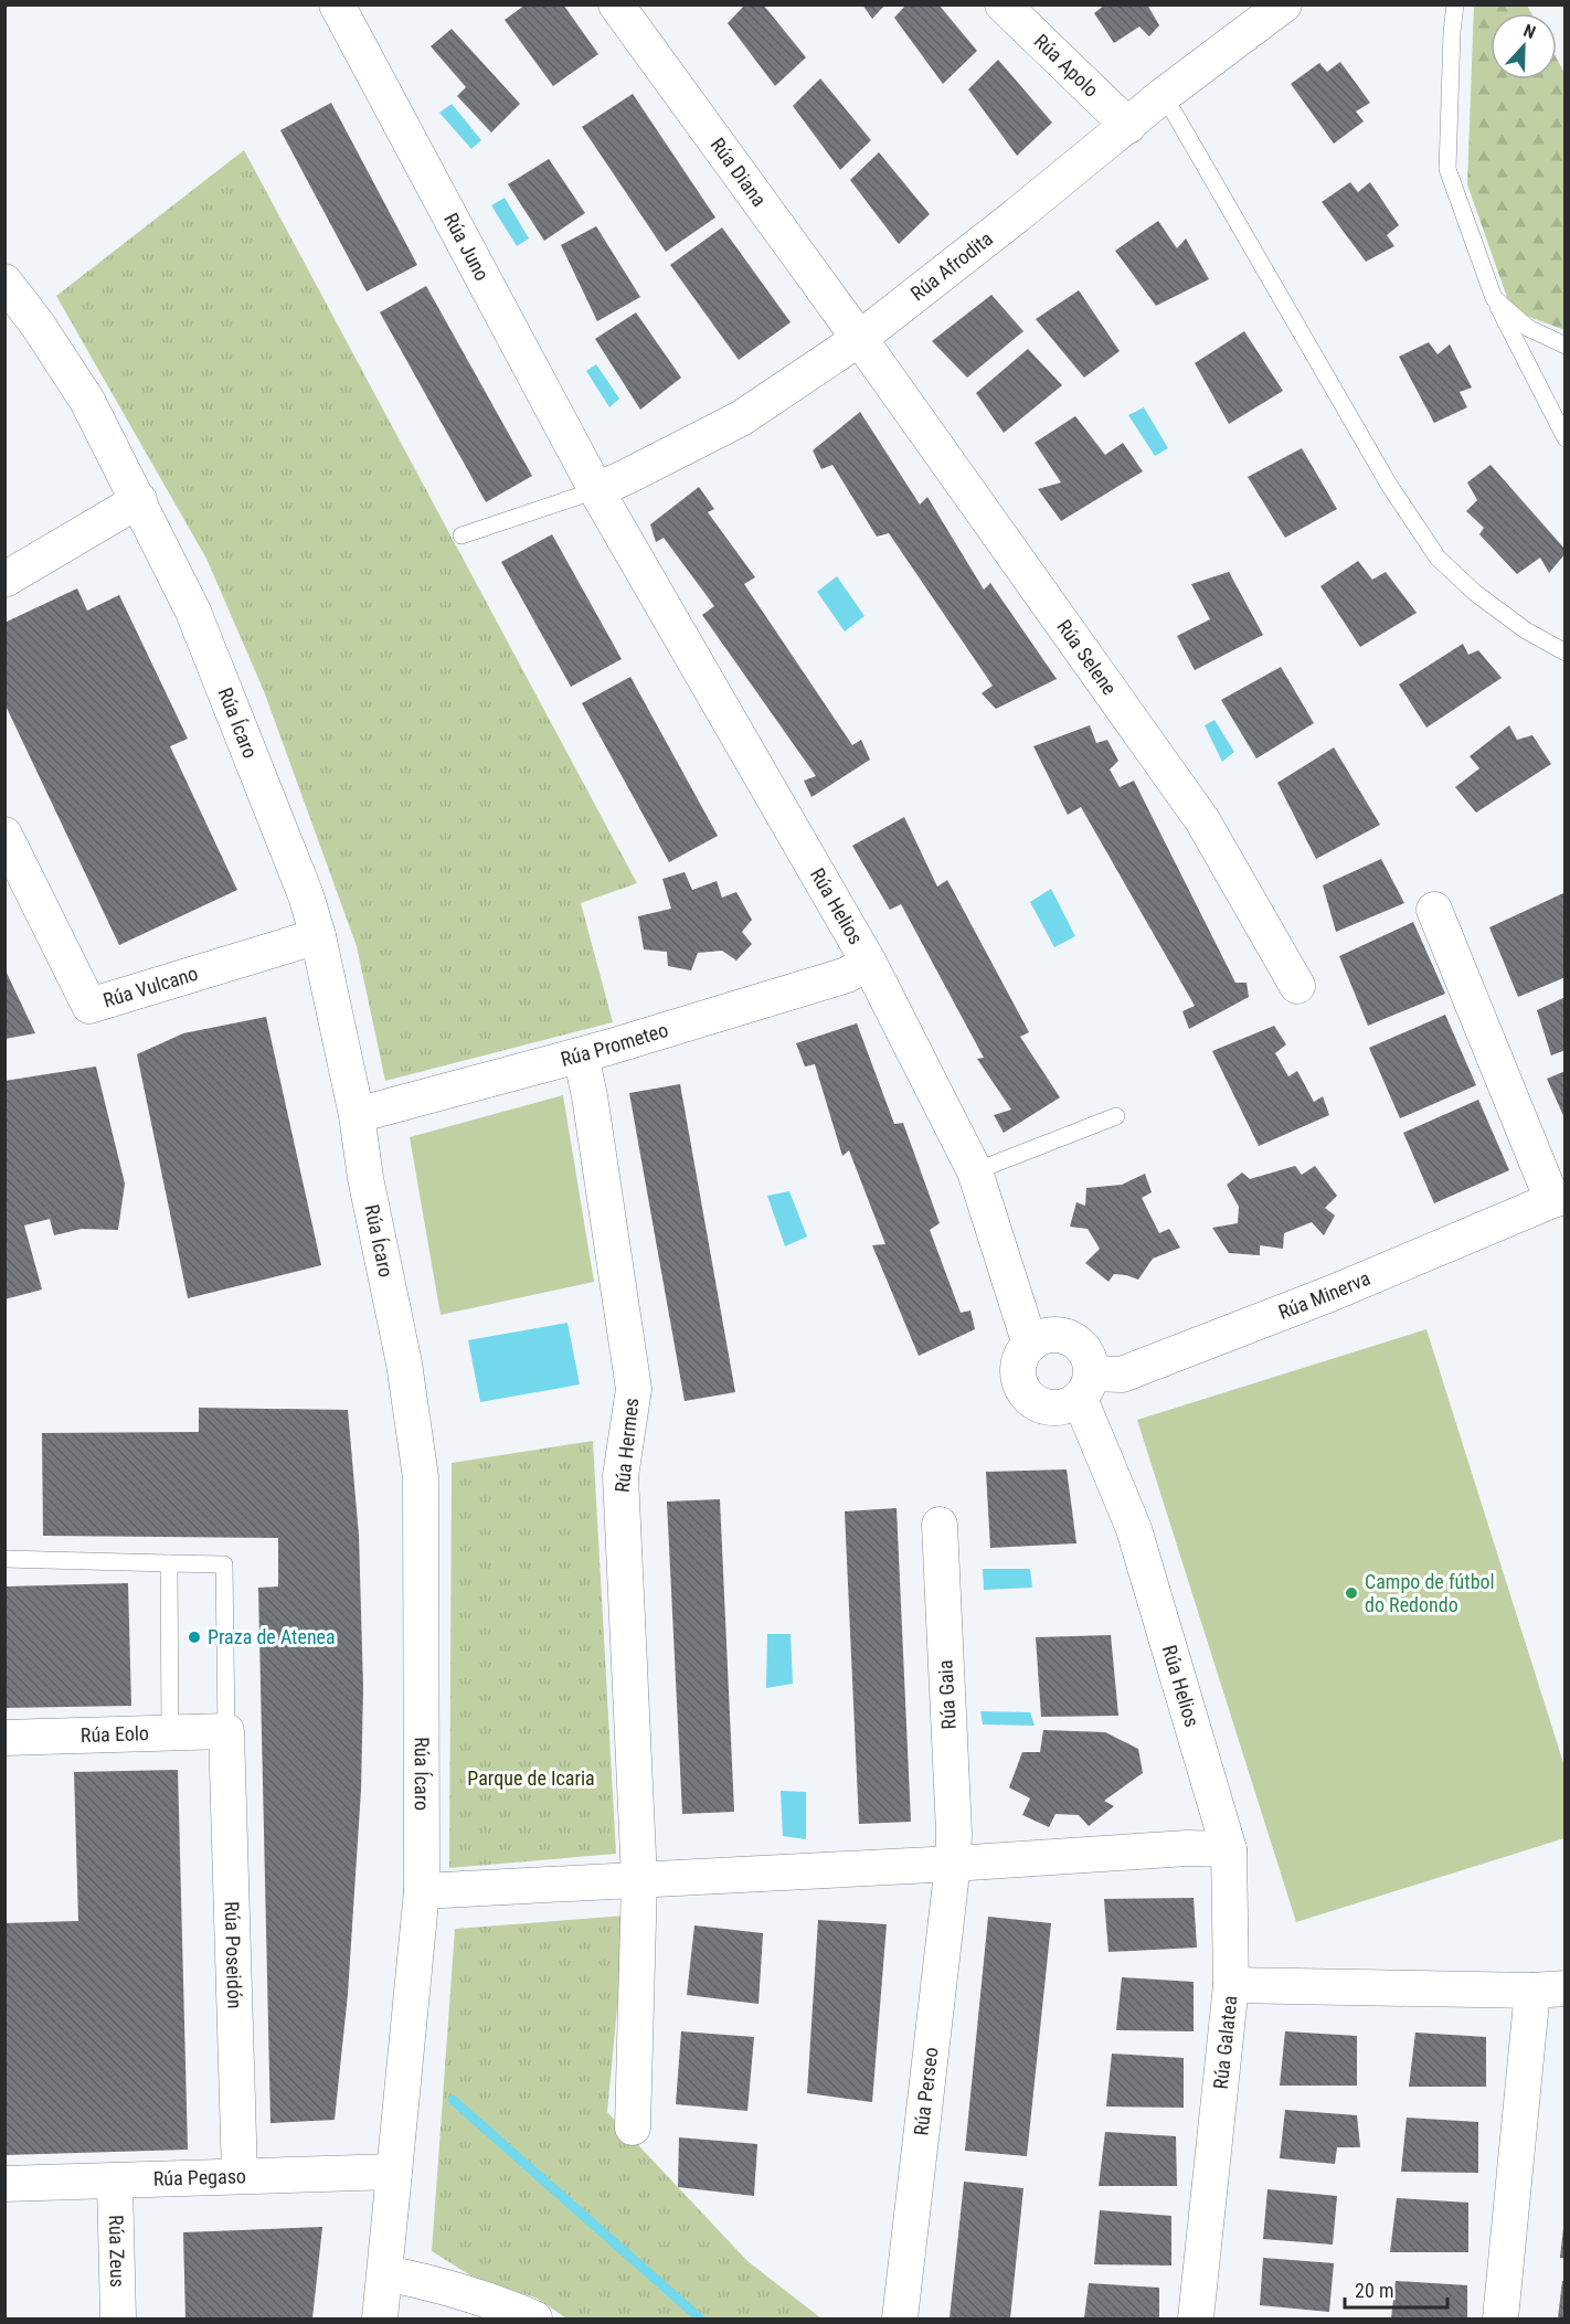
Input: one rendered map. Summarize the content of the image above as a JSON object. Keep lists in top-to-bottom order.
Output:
{
  "streets": {
    "street": [
      "Rúa Apolo",
      "Rúa Diana",
      "Rúa Juno",
      "Rúa Afrodita",
      "Rúa Selene",
      "Rúa Ícaro",
      "Rúa Helios",
      "Rúa Vulcano",
      "Rúa Prometeo",
      "Rúa Minerva",
      "Rúa Hermes",
      "Rúa Gaia",
      "Rúa Eolo",
      "Rúa Poseidón",
      "Rúa Galatea",
      "Rúa Perseo",
      "Rúa Pegaso",
      "Rúa Zeus"
    ]
  },
  "crossings": [
    ["Rúa Apolo", "Rúa Afrodita"],
    ["Rúa Diana", "Rúa Afrodita"],
    ["Rúa Diana", "Rúa Selene"],
    ["Rúa Juno", "Rúa Afrodita"],
    ["Rúa Juno", "Rúa Helios"],
    ["Rúa Afrodita", "Rúa Selene"],
    ["Rúa Afrodita", "Rúa Helios"],
    ["Rúa Ícaro", "Rúa Vulcano"],
    ["Rúa Ícaro", "Rúa Prometeo"],
    ["Rúa Ícaro", "Rúa Pegaso"],
    ["Rúa Helios", "Rúa Prometeo"],
    ["Rúa Helios", "Rúa Minerva"],
    ["Rúa Helios", "Rúa Galatea"],
    ["Rúa Prometeo", "Rúa Hermes"],
    ["Rúa Gaia", "Rúa Perseo"],
    ["Rúa Eolo", "Rúa Poseidón"],
    ["Rúa Poseidón", "Rúa Pegaso"],
    ["Rúa Pegaso", "Rúa Zeus"]
  ],
  "parks": ["Parque de Icaria"],
  "places": ["Campo de fútbol do Redondo", "Praza de Atenea"],
  "scale_bar": "20 m",
  "north": "top"
}
